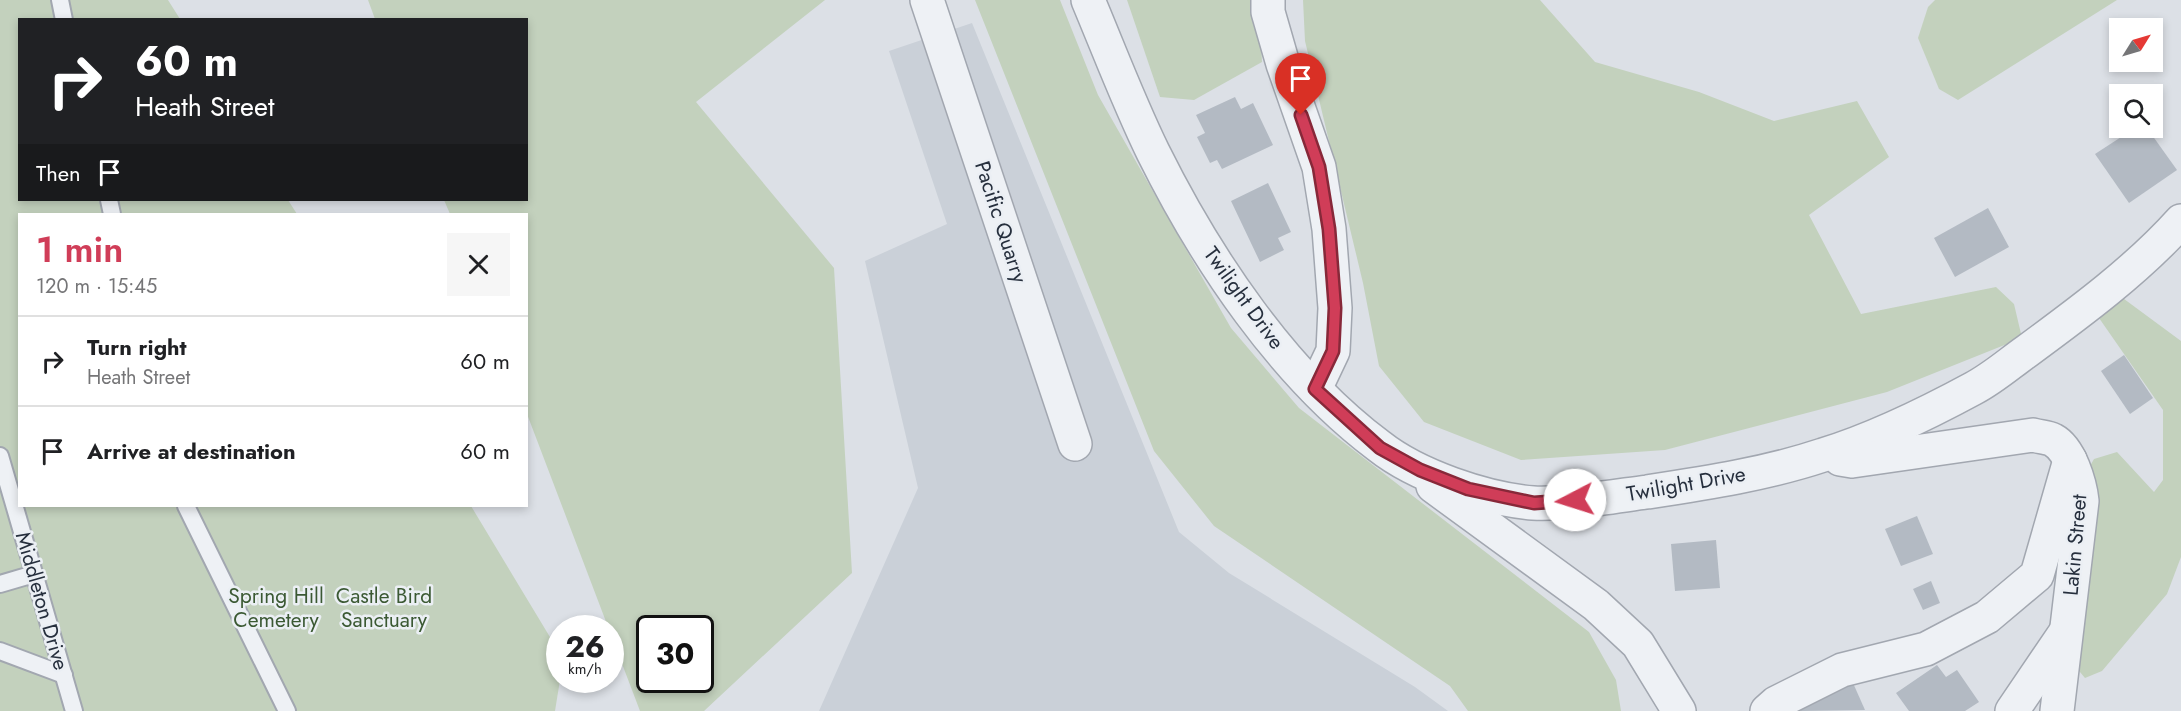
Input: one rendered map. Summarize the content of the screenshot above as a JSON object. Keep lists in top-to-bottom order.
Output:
{
  "streets": {
    "street": ["Pacific Quarry", "Twilight Drive", "Lakin Street"],
    "lane": ["Middleton Drive"]
  },
  "crossings": [
    ["Twilight Drive", "Lakin Street"]
  ],
  "parks": ["Spring Hill Cemetery", "Castle Bird Sanctuary"],
  "north": "top right",
  "page": {
    "turn": ["60 m", "Heath Street"],
    "then": "Then",
    "heading": ["1 min", "120 m · 15:45"],
    "list": [
      {
        "name": "Turn right",
        "note": "Heath Street",
        "value": "60 m"
      },
      {
        "name": "Arrive at destination",
        "value": "60 m"
      }
    ],
    "speed": "26 km/h",
    "limit": "30"
  }
}
